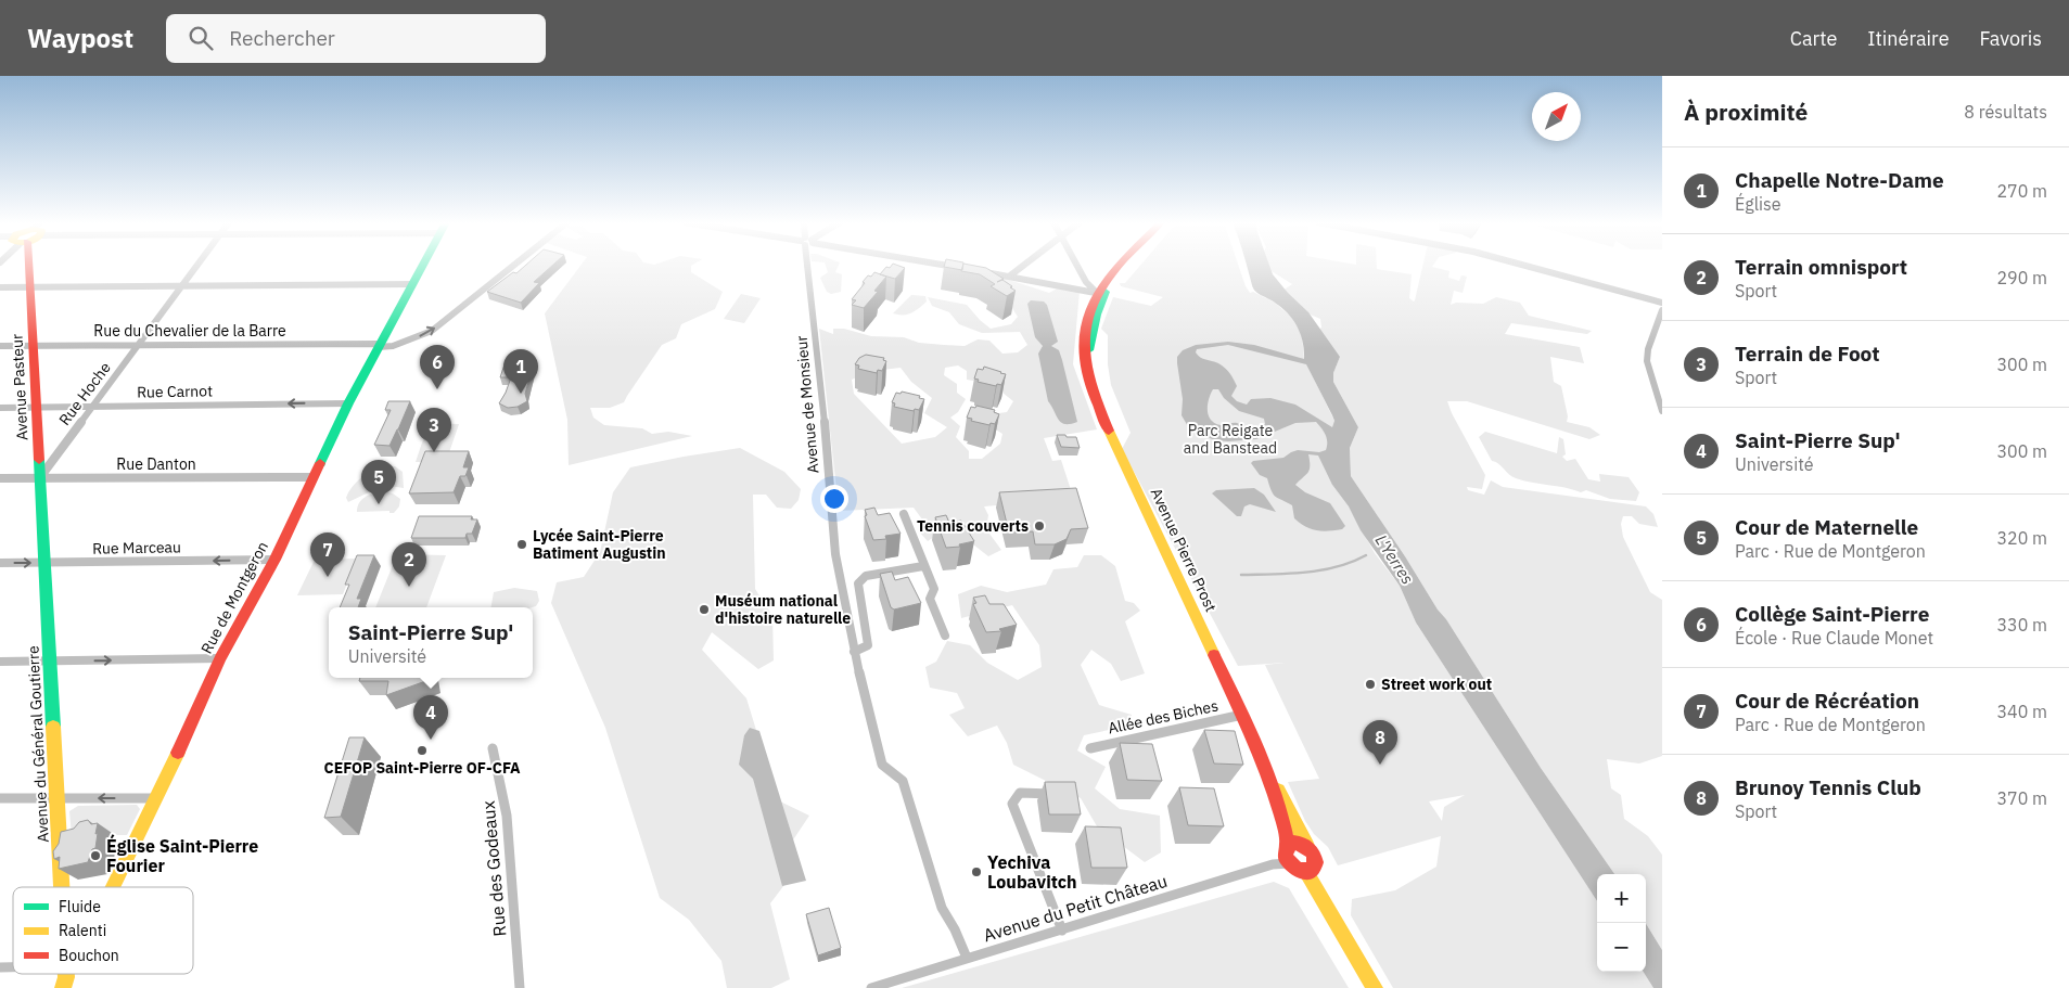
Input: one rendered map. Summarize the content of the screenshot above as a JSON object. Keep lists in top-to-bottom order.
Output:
{
  "streets": {
    "street": [
      "Rue du Chevalier de la Barre",
      "Avenue Pasteur",
      "Rue Carnot",
      "Rue Hoche",
      "Avenue de Monsieur",
      "Rue Danton",
      "Rue Marceau",
      "Avenue Pierre Prost",
      "Rue de Montgeron",
      "Allée des Biches",
      "Avenue du Général Goutierre",
      "Rue des Godeaux",
      "Avenue du Petit Château"
    ]
  },
  "crossings": [
    ["Rue du Chevalier de la Barre", "Avenue Pasteur"],
    ["Rue du Chevalier de la Barre", "Rue Hoche"],
    ["Rue du Chevalier de la Barre", "Rue de Montgeron"],
    ["Avenue Pasteur", "Rue Carnot"],
    ["Avenue Pasteur", "Rue Hoche"],
    ["Avenue Pasteur", "Rue Danton"],
    ["Avenue Pasteur", "Avenue du Général Goutierre"],
    ["Rue Carnot", "Rue Hoche"],
    ["Rue Carnot", "Rue de Montgeron"],
    ["Rue Hoche", "Rue Danton"],
    ["Avenue de Monsieur", "Avenue du Petit Château"],
    ["Rue Danton", "Rue de Montgeron"],
    ["Rue Marceau", "Rue de Montgeron"],
    ["Rue Marceau", "Avenue du Général Goutierre"],
    ["Avenue Pierre Prost", "Allée des Biches"],
    ["Avenue Pierre Prost", "Avenue du Petit Château"]
  ],
  "one_way": ["Rue Carnot"],
  "water": ["L'Yerres"],
  "parks": ["Parc Reigate and Banstead"],
  "places": [
    "Tennis couverts",
    "Lycée Saint-Pierre Batiment Augustin",
    "Muséum national d'histoire naturelle",
    "Street work out",
    "CEFOP Saint-Pierre OF-CFA",
    "Église Saint-Pierre Fourier",
    "Yechiva Loubavitch"
  ],
  "legend": ["Fluide", "Ralenti", "Bouchon"],
  "north": "top right",
  "page": {
    "header": "Waypost",
    "search": "Rechercher",
    "nav": ["Carte", "Itinéraire", "Favoris"],
    "heading": ["À proximité", "8 résultats"],
    "list": [
      {
        "mark": "1",
        "name": "Chapelle Notre-Dame",
        "note": "Église",
        "value": "270 m"
      },
      {
        "mark": "2",
        "name": "Terrain omnisport",
        "note": "Sport",
        "value": "290 m"
      },
      {
        "mark": "3",
        "name": "Terrain de Foot",
        "note": "Sport",
        "value": "300 m"
      },
      {
        "mark": "4",
        "name": "Saint-Pierre Sup'",
        "note": "Université",
        "value": "300 m"
      },
      {
        "mark": "5",
        "name": "Cour de Maternelle",
        "note": "Parc · Rue de Montgeron",
        "value": "320 m"
      },
      {
        "mark": "6",
        "name": "Collège Saint-Pierre",
        "note": "École · Rue Claude Monet",
        "value": "330 m"
      },
      {
        "mark": "7",
        "name": "Cour de Récréation",
        "note": "Parc · Rue de Montgeron",
        "value": "340 m"
      },
      {
        "mark": "8",
        "name": "Brunoy Tennis Club",
        "note": "Sport",
        "value": "370 m"
      }
    ],
    "pins": [
      "6",
      "1",
      "3",
      "5",
      "7",
      "2",
      "4",
      "8"
    ],
    "popup": ["Saint-Pierre Sup'", "Université"],
    "map_buttons": ["+", "−"]
  }
}
